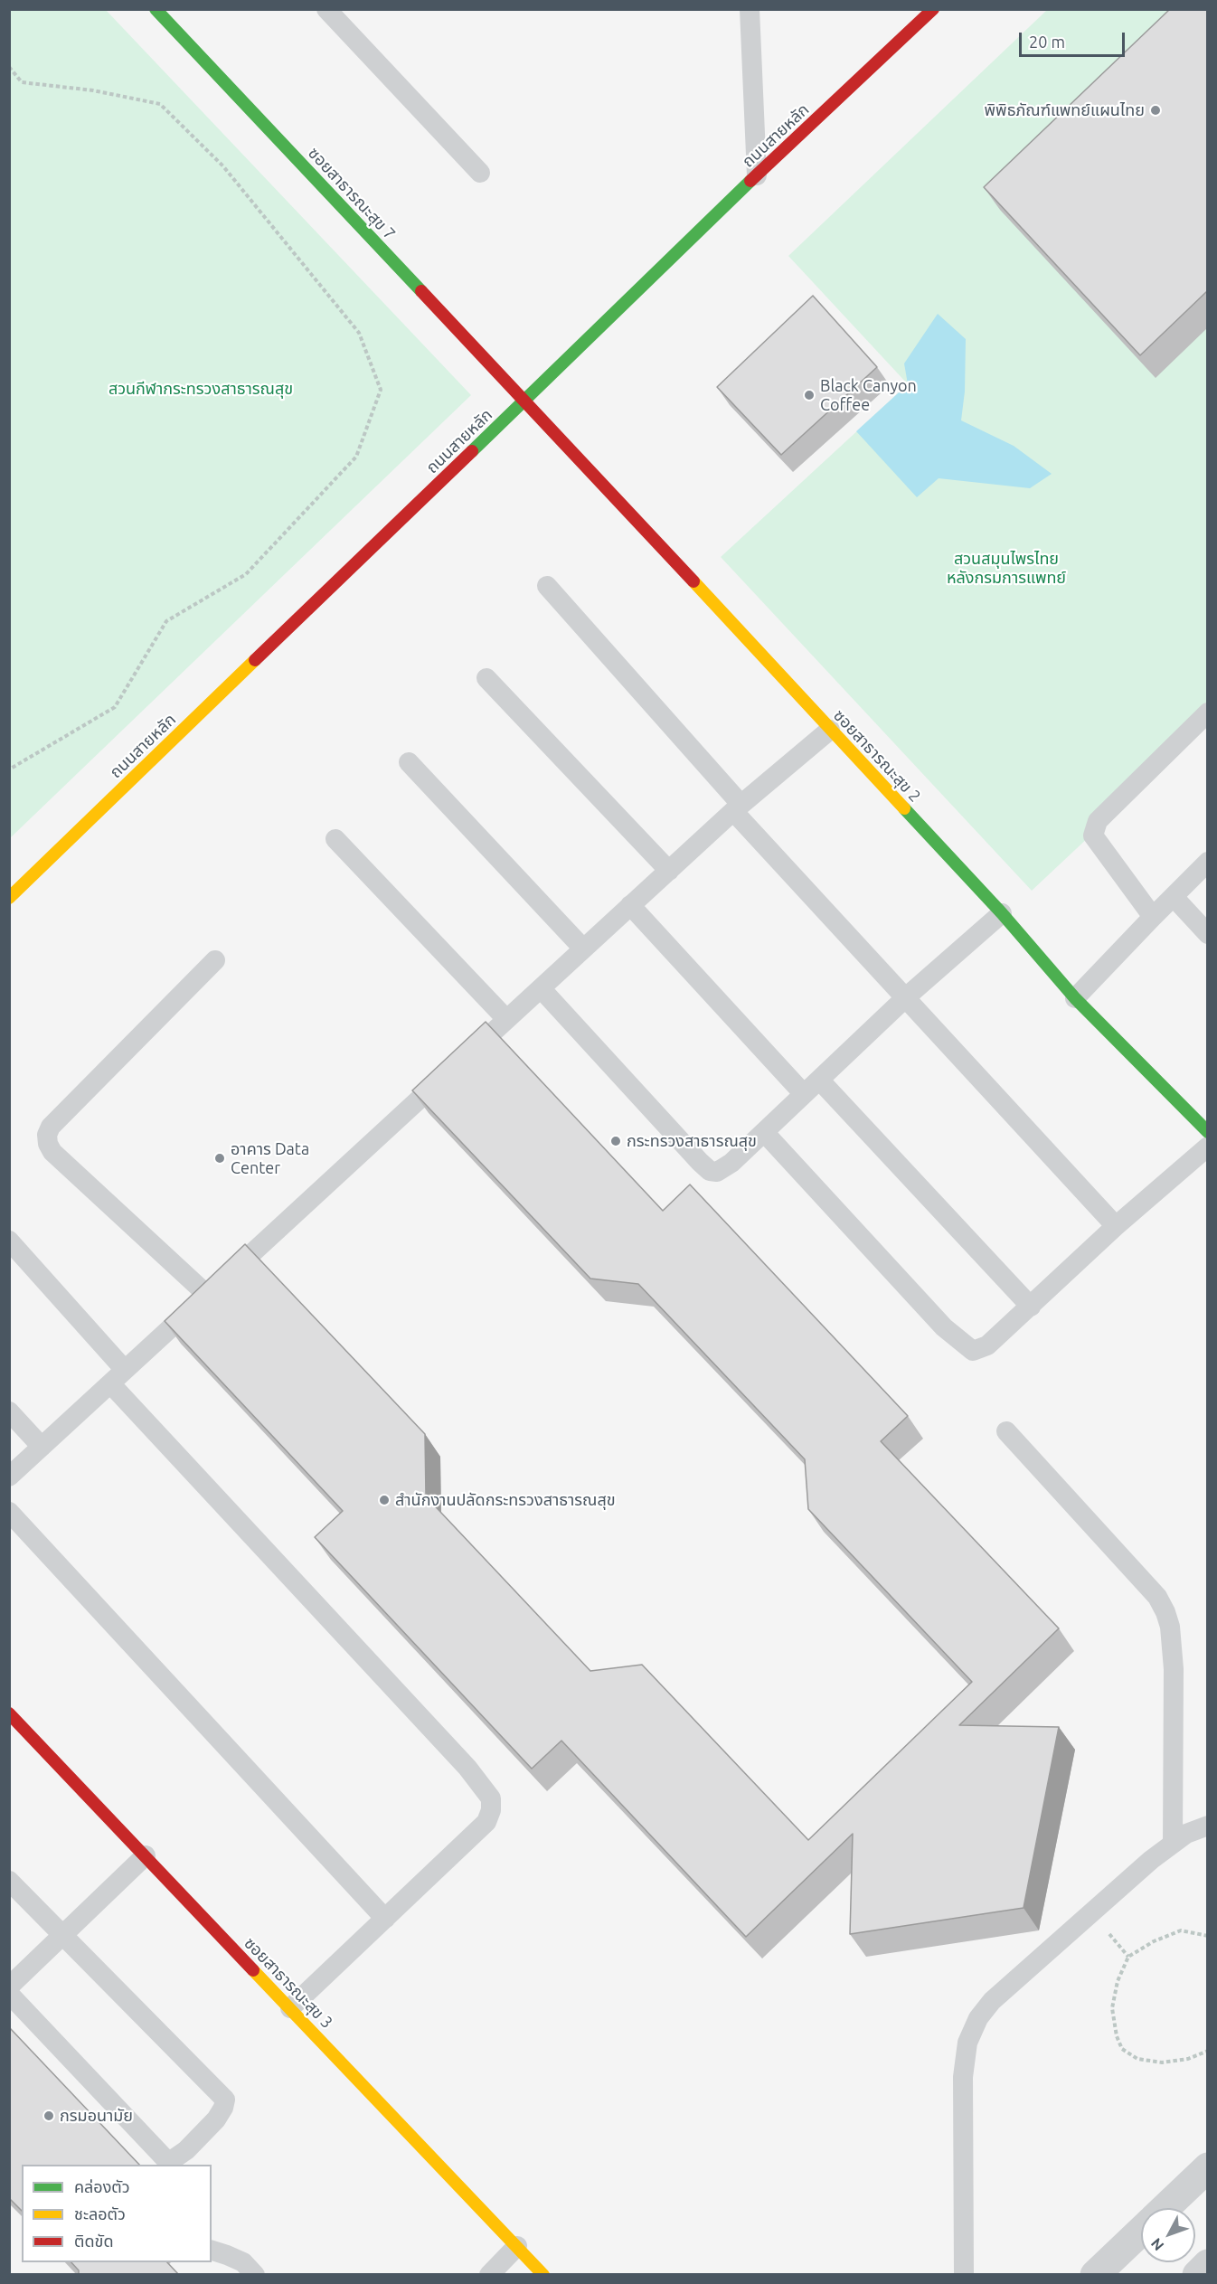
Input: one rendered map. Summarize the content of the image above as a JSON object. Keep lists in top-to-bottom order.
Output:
{
  "streets": {
    "street": [
      "ถนนสายหลัก",
      "ซอยสาธารณะสุข 7",
      "ซอยสาธารณะสุข 2",
      "ซอยสาธารณะสุข 3"
    ]
  },
  "crossings": [
    ["ถนนสายหลัก", "ซอยสาธารณะสุข 7"],
    ["ถนนสายหลัก", "ซอยสาธารณะสุข 2"],
    ["ซอยสาธารณะสุข 7", "ซอยสาธารณะสุข 2"]
  ],
  "parks": ["สวนกีฬากระทรวงสาธารณสุข", "สวนสมุนไพรไทย หลังกรมการแพทย์"],
  "places": [
    "พิพิธภัณฑ์แพทย์แผนไทย",
    "Black Canyon Coffee",
    "กระทรวงสาธารณสุข",
    "อาคาร Data Center",
    "สำนักงานปลัดกระทรวงสาธารณสุข",
    "กรมอนามัย"
  ],
  "legend": ["คล่องตัว", "ชะลอตัว", "ติดขัด"],
  "scale_bar": "20 m",
  "north": "bottom left"
}
